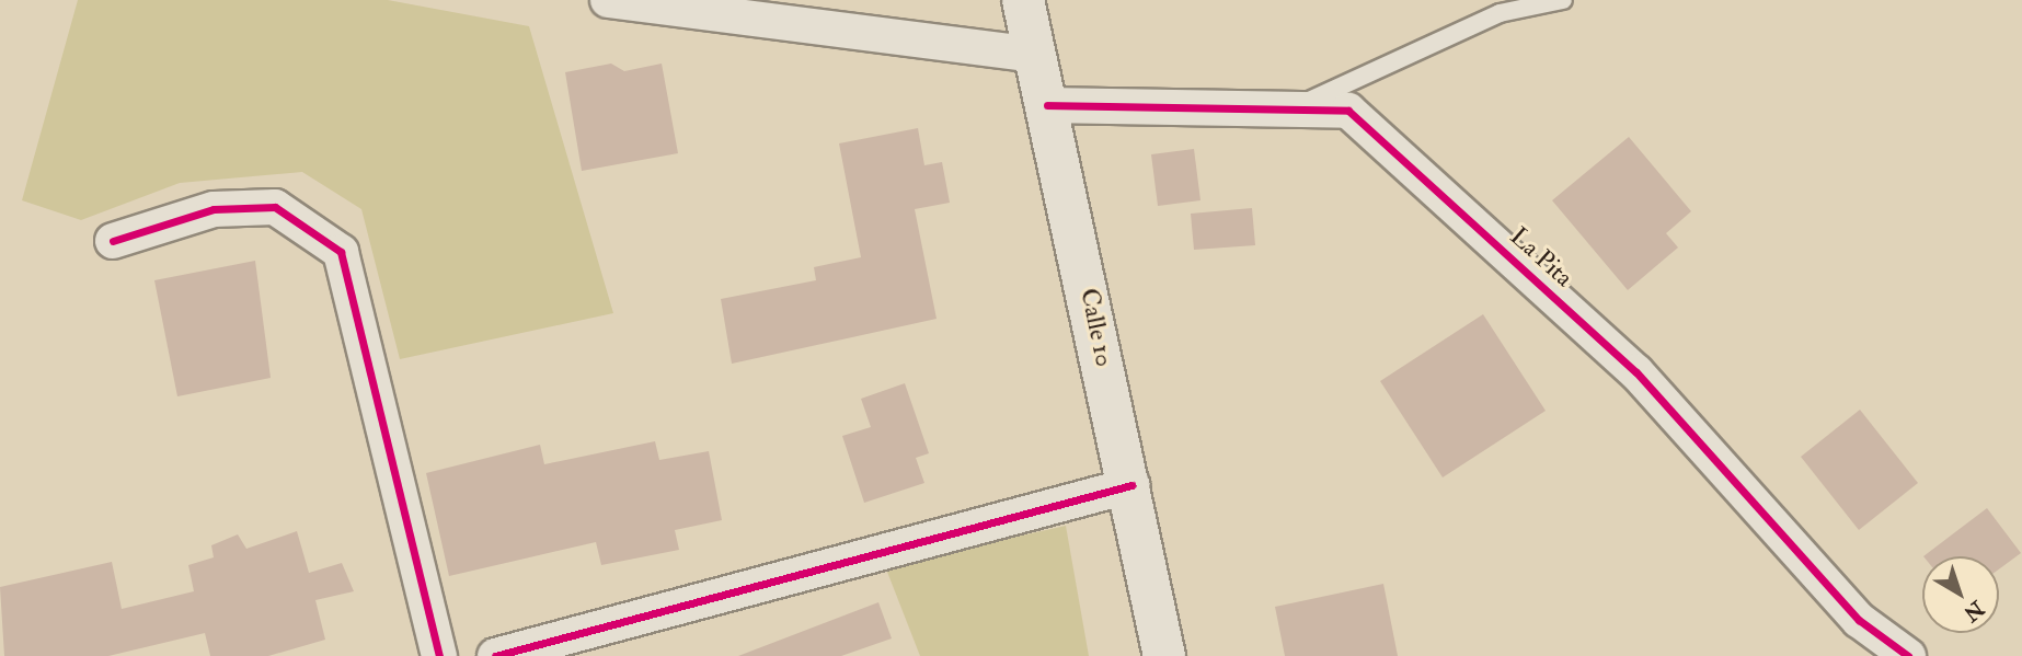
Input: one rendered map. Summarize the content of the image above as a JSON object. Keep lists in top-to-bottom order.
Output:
{
  "streets": {
    "main road": ["Calle 10"],
    "street": ["La Pita"]
  },
  "crossings": [
    ["La Pita", "Calle 10"]
  ],
  "north": "bottom right"
}
